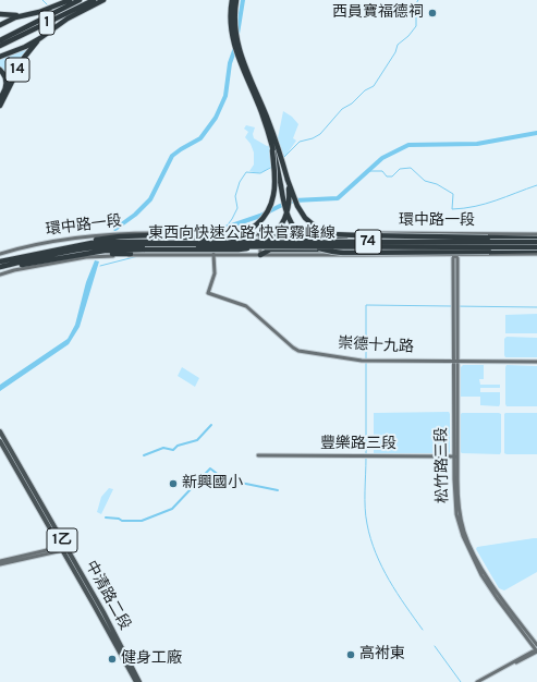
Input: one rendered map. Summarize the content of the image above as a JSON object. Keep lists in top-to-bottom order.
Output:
{
  "streets": {
    "highway": [
      "1",
      "14",
      "東西向快速公路 快官霧峰線",
      "74"
    ],
    "main road": ["1乙", "中清路二段"],
    "street": [
      "環中路一段",
      "崇德十九路",
      "豐樂路三段",
      "松竹路三段"
    ]
  },
  "crossings": [
    ["環中路一段", "74"],
    ["環中路一段", "崇德十九路"],
    ["環中路一段", "松竹路三段"],
    ["東西向快速公路 快官霧峰線", "74"],
    ["崇德十九路", "松竹路三段"],
    ["豐樂路三段", "松竹路三段"]
  ],
  "places": [
    "西員寶福德祠",
    "新興國小",
    "高祔東",
    "健身工廠"
  ]
}
